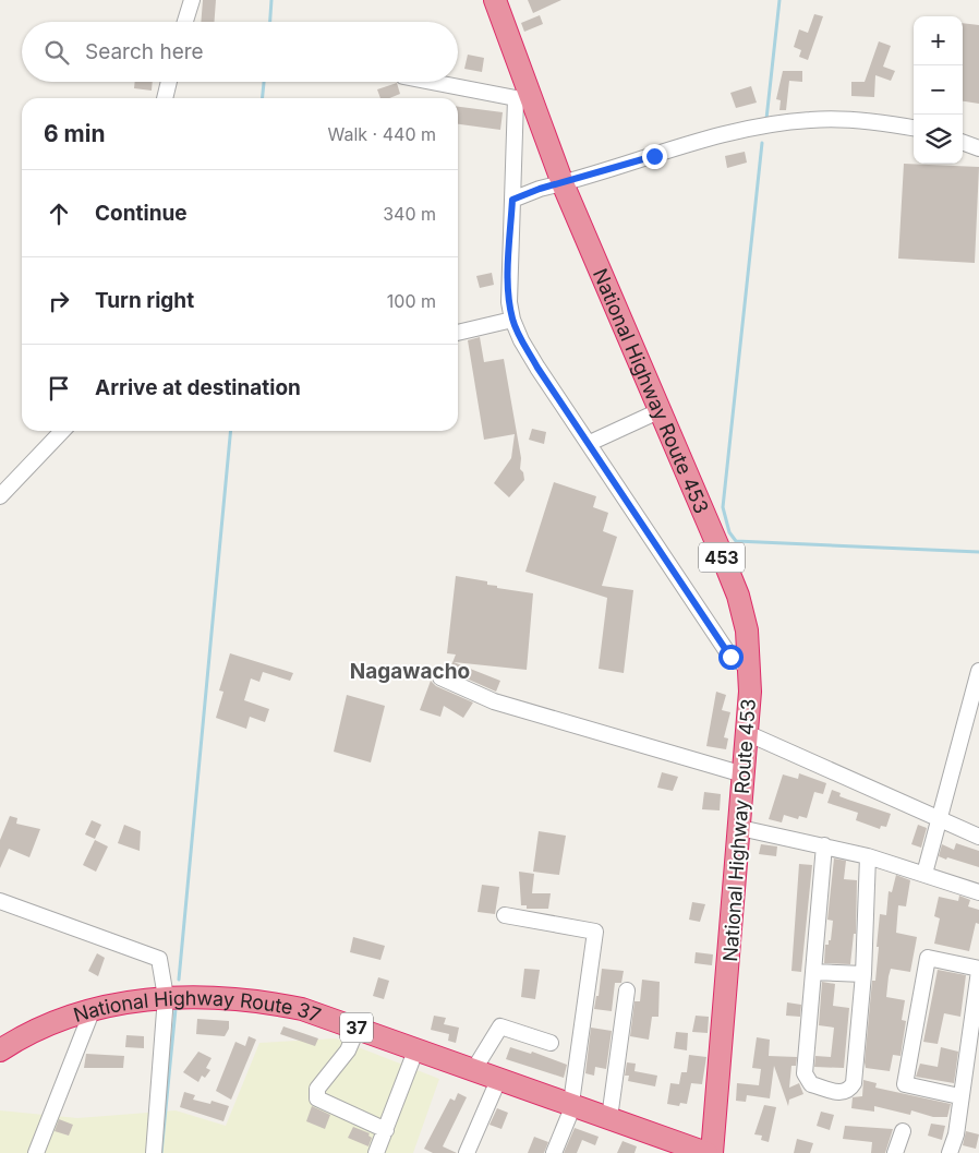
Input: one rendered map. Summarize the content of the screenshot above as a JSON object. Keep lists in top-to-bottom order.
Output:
{
  "streets": {
    "highway": [
      "National Highway Route 453",
      "453",
      "National Highway Route 37",
      "37"
    ]
  },
  "districts": ["Nagawacho"],
  "page": {
    "map_buttons": ["+", "−"],
    "search": "Search here",
    "heading": ["6 min", "Walk · 440 m"],
    "list": [
      ["Continue", "340 m"],
      ["Turn right", "100 m"],
      "Arrive at destination"
    ]
  }
}
